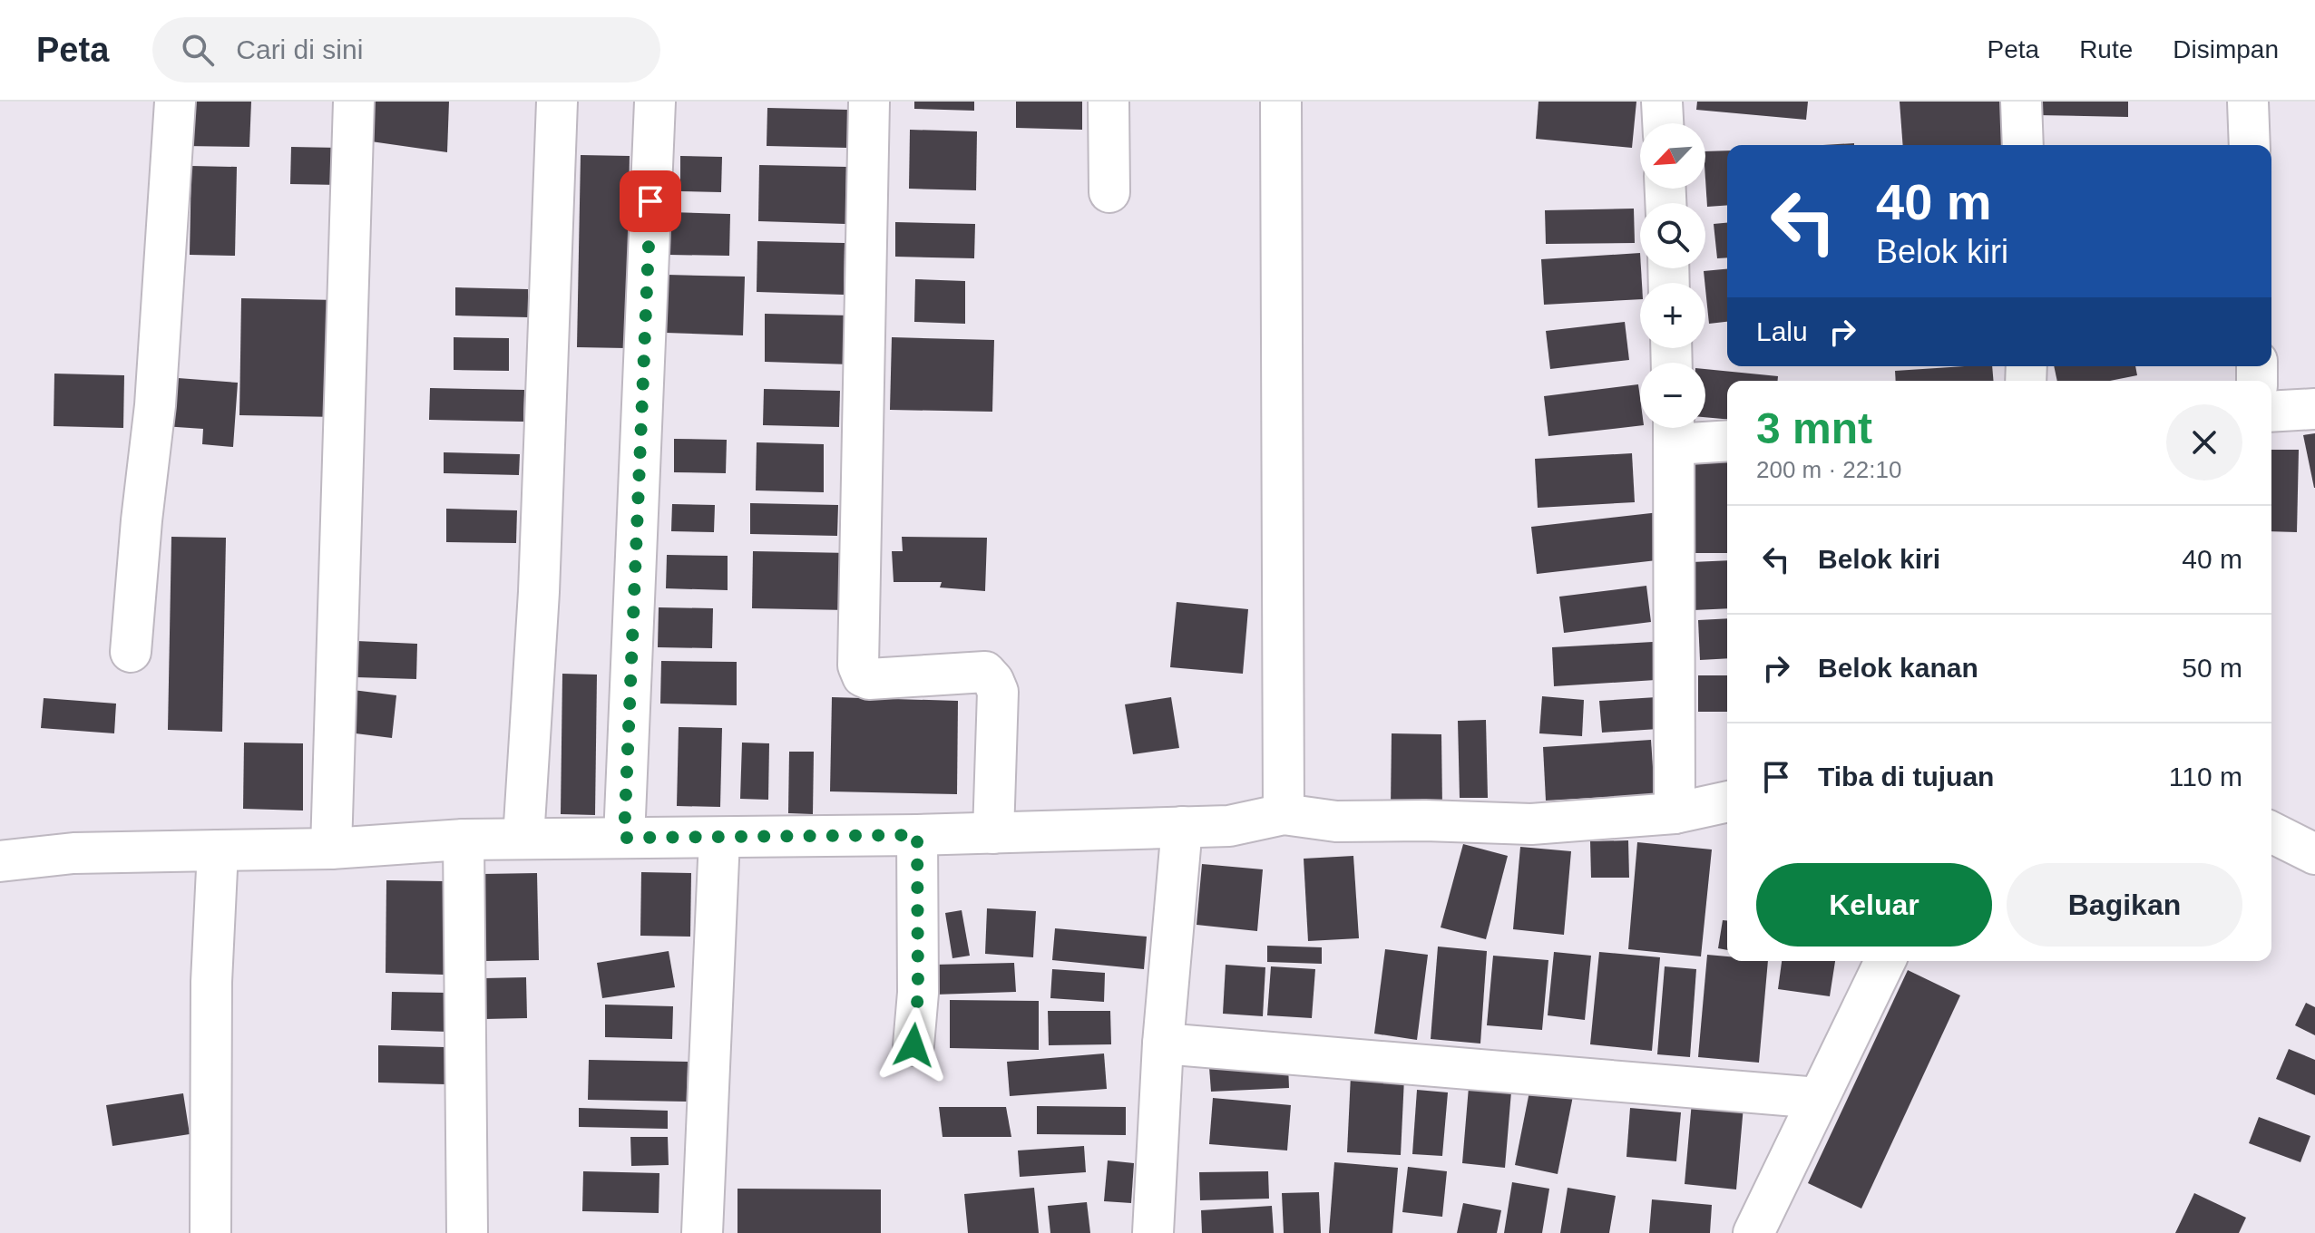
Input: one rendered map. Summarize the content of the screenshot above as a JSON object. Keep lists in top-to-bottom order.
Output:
{
  "north": "bottom left",
  "page": {
    "header": "Peta",
    "search": "Cari di sini",
    "nav": ["Peta", "Rute", "Disimpan"],
    "map_buttons": ["+", "−"],
    "turn": ["40 m", "Belok kiri"],
    "then": "Lalu",
    "heading": ["3 mnt", "200 m · 22:10"],
    "list": [
      {
        "name": "Belok kiri",
        "value": "40 m"
      },
      {
        "name": "Belok kanan",
        "value": "50 m"
      },
      {
        "name": "Tiba di tujuan",
        "value": "110 m"
      }
    ],
    "buttons": ["Keluar", "Bagikan"]
  }
}
